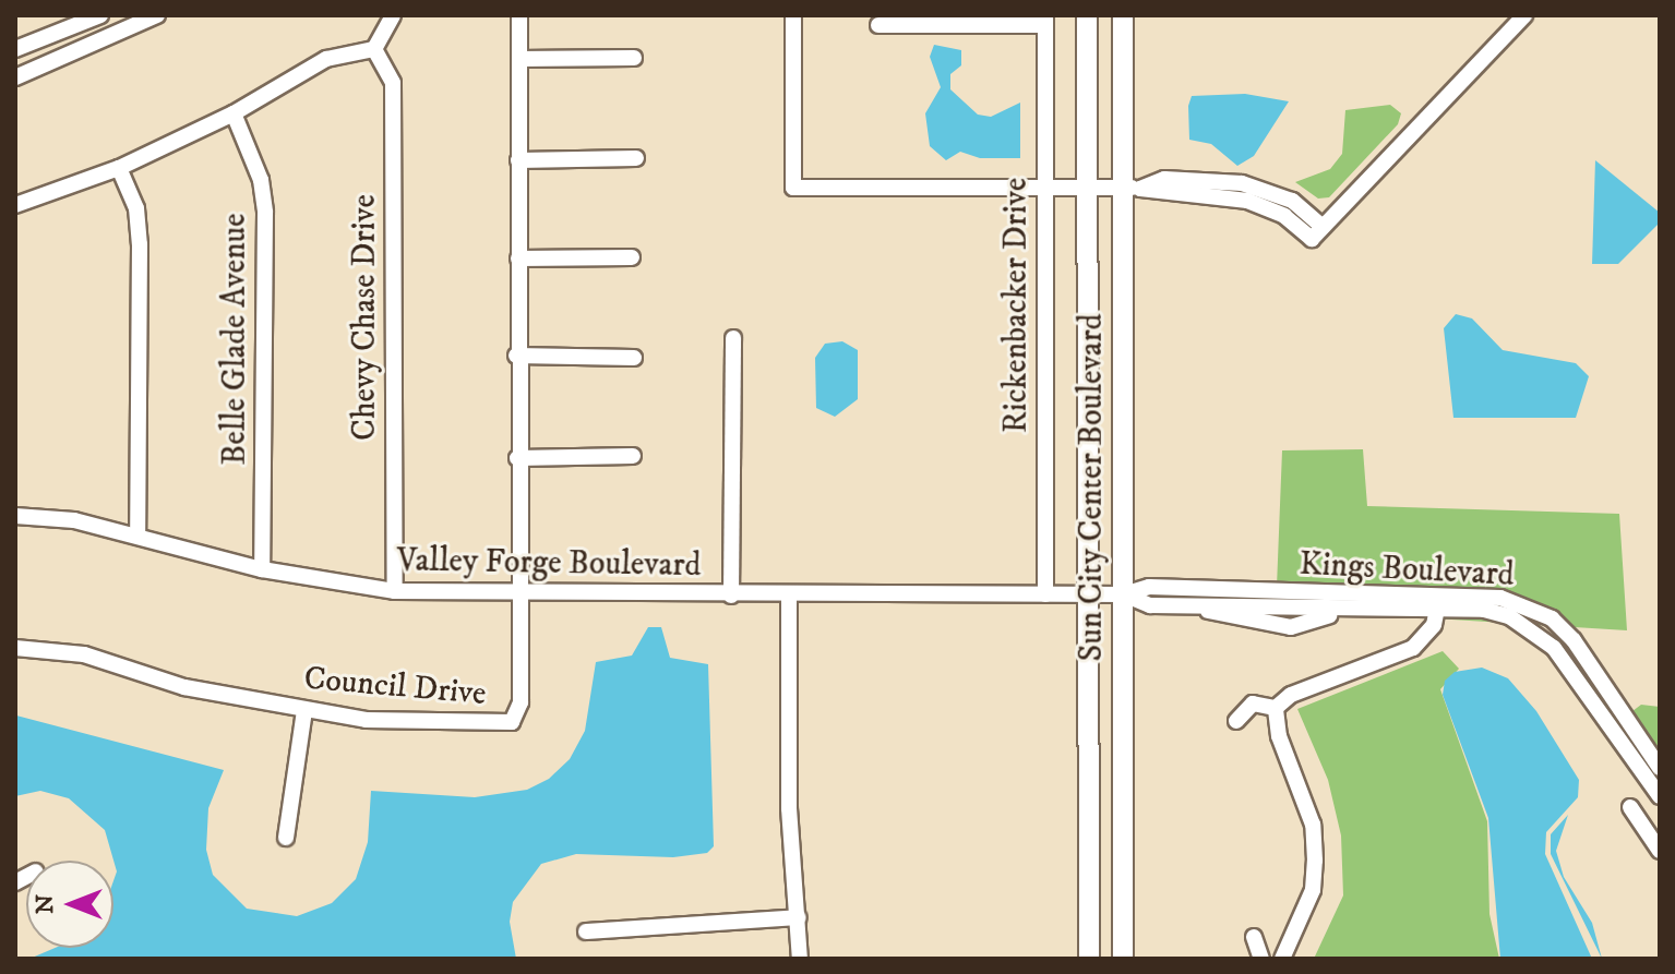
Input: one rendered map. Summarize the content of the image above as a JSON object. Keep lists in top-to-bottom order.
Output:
{
  "streets": {
    "main road": ["Sun City Center Boulevard"],
    "street": [
      "Rickenbacker Drive",
      "Chevy Chase Drive",
      "Belle Glade Avenue",
      "Valley Forge Boulevard",
      "Kings Boulevard",
      "Council Drive"
    ]
  },
  "crossings": [
    ["Rickenbacker Drive", "Valley Forge Boulevard"],
    ["Chevy Chase Drive", "Valley Forge Boulevard"],
    ["Belle Glade Avenue", "Valley Forge Boulevard"],
    ["Sun City Center Boulevard", "Valley Forge Boulevard"],
    ["Sun City Center Boulevard", "Kings Boulevard"],
    ["Valley Forge Boulevard", "Kings Boulevard"],
    ["Valley Forge Boulevard", "Council Drive"]
  ],
  "north": "left"
}
